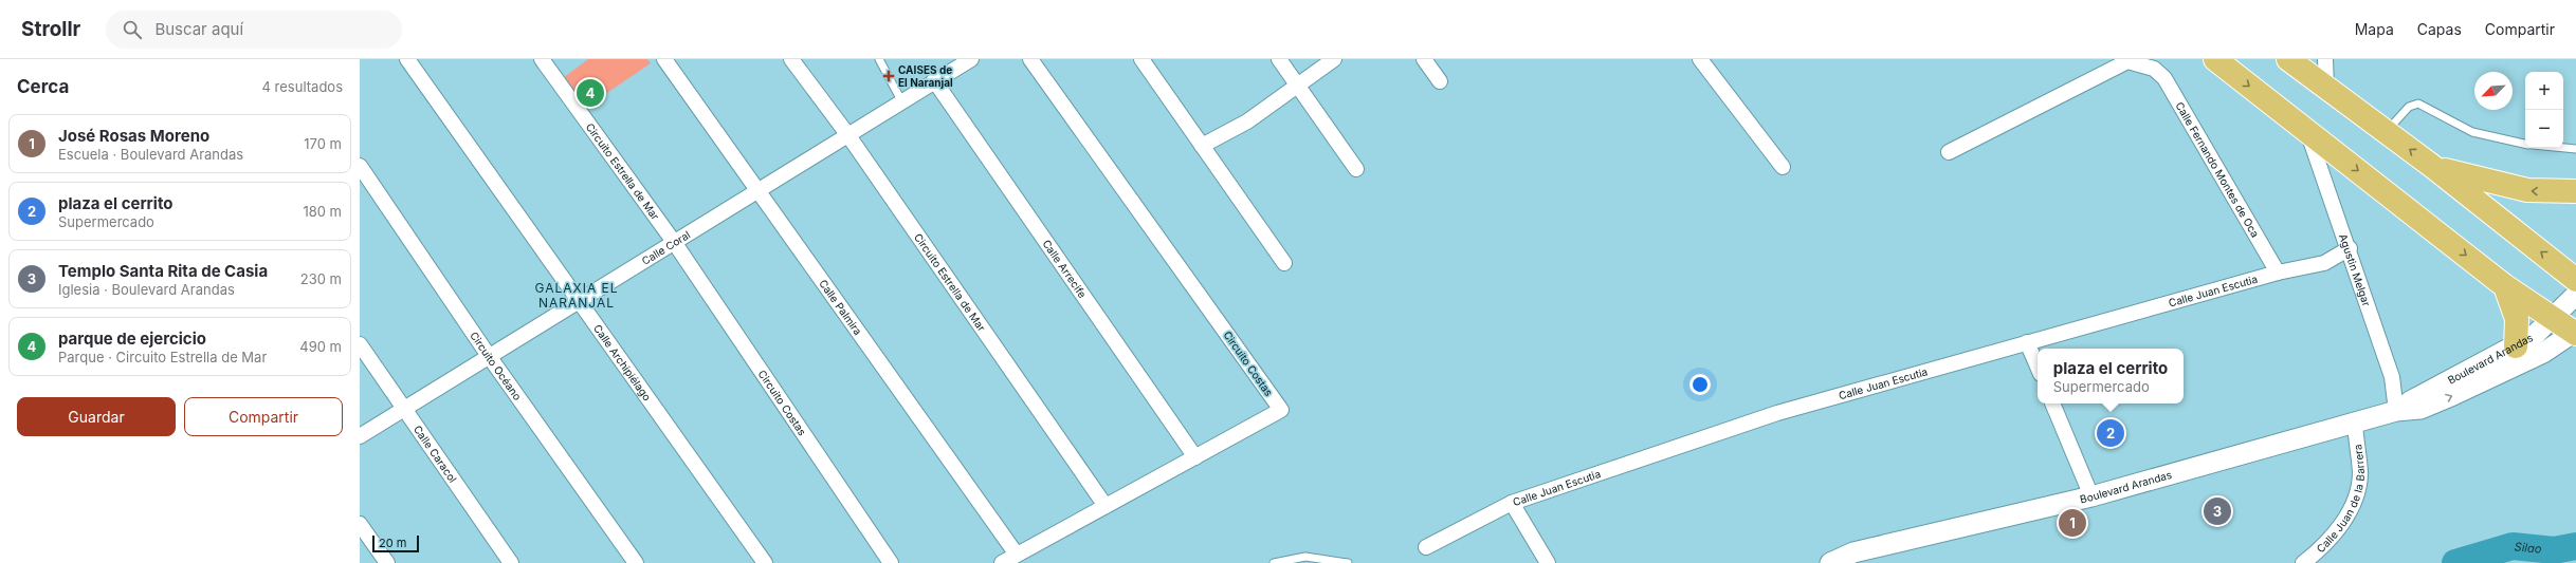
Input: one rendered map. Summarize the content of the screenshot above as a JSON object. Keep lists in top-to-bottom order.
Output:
{
  "streets": {
    "main road": ["Boulevard Arandas"],
    "street": [
      "Calle Fernando Montes de Oca",
      "Circuito Estrella de Mar",
      "Calle Coral",
      "Calle Arrecife",
      "Agustin Melgar",
      "Calle Juan Escutia",
      "Calle Palmira",
      "Calle Archipiélago",
      "Circuito Costas",
      "Circuito Océano",
      "Calle Caracol",
      "Calle Juan de la Barrera"
    ]
  },
  "crossings": [
    ["Calle Fernando Montes de Oca", "Calle Juan Escutia"],
    ["Circuito Estrella de Mar", "Calle Coral"],
    ["Circuito Estrella de Mar", "Circuito Costas"],
    ["Calle Coral", "Calle Arrecife"],
    ["Calle Coral", "Calle Palmira"],
    ["Calle Coral", "Calle Archipiélago"],
    ["Calle Coral", "Circuito Costas"],
    ["Calle Coral", "Circuito Océano"],
    ["Calle Coral", "Calle Caracol"],
    ["Calle Arrecife", "Circuito Costas"],
    ["Agustin Melgar", "Calle Juan Escutia"],
    ["Agustin Melgar", "Boulevard Arandas"],
    ["Calle Palmira", "Circuito Costas"],
    ["Boulevard Arandas", "Calle Juan de la Barrera"]
  ],
  "districts": ["GALAXIA EL NARANJAL"],
  "water": ["Silao"],
  "places": {
    "health": ["CAISES de El Naranjal"]
  },
  "scale_bar": "20 m",
  "north": "bottom left",
  "page": {
    "header": "Strollr",
    "search": "Buscar aquí",
    "nav": ["Mapa", "Capas", "Compartir"],
    "heading": ["Cerca", "4 resultados"],
    "map_buttons": ["+", "−"],
    "pins": [
      "4",
      "2",
      "3",
      "1"
    ],
    "list": [
      {
        "mark": "1",
        "name": "José Rosas Moreno",
        "note": "Escuela · Boulevard Arandas",
        "value": "170 m"
      },
      {
        "mark": "2",
        "name": "plaza el cerrito",
        "note": "Supermercado",
        "value": "180 m"
      },
      {
        "mark": "3",
        "name": "Templo Santa Rita de Casia",
        "note": "Iglesia · Boulevard Arandas",
        "value": "230 m"
      },
      {
        "mark": "4",
        "name": "parque de ejercicio",
        "note": "Parque · Circuito Estrella de Mar",
        "value": "490 m"
      }
    ],
    "popup": ["plaza el cerrito", "Supermercado"],
    "buttons": ["Guardar", "Compartir"],
    "scale": "20 m"
  }
}
